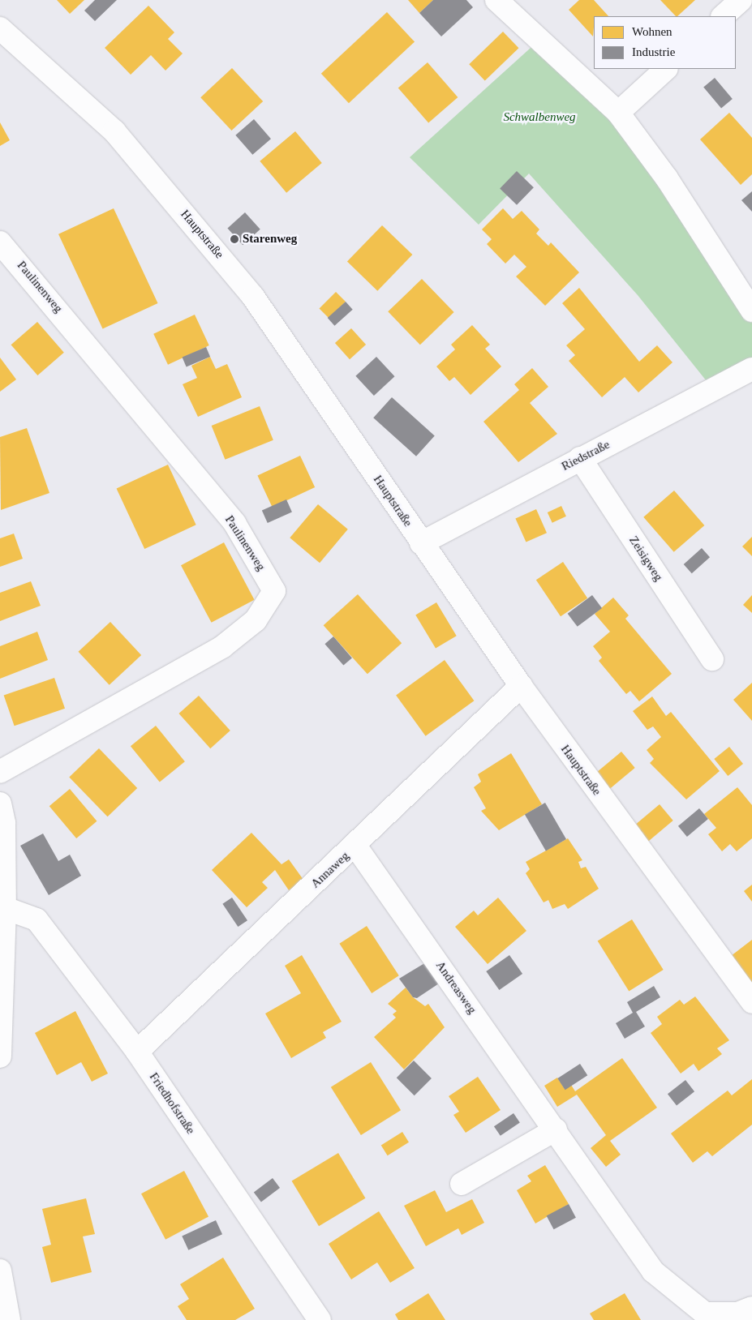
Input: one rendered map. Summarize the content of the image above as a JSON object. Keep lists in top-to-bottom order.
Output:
{
  "streets": {
    "street": [
      "Hauptstraße",
      "Paulinenweg",
      "Riedstraße",
      "Zeisigweg",
      "Annaweg",
      "Andreasweg",
      "Friedhofstraße"
    ]
  },
  "crossings": [
    ["Hauptstraße", "Riedstraße"],
    ["Hauptstraße", "Annaweg"],
    ["Riedstraße", "Zeisigweg"],
    ["Annaweg", "Andreasweg"],
    ["Annaweg", "Friedhofstraße"]
  ],
  "parks": ["Schwalbenweg"],
  "places": ["Starenweg"],
  "legend": ["Wohnen", "Industrie"]
}
